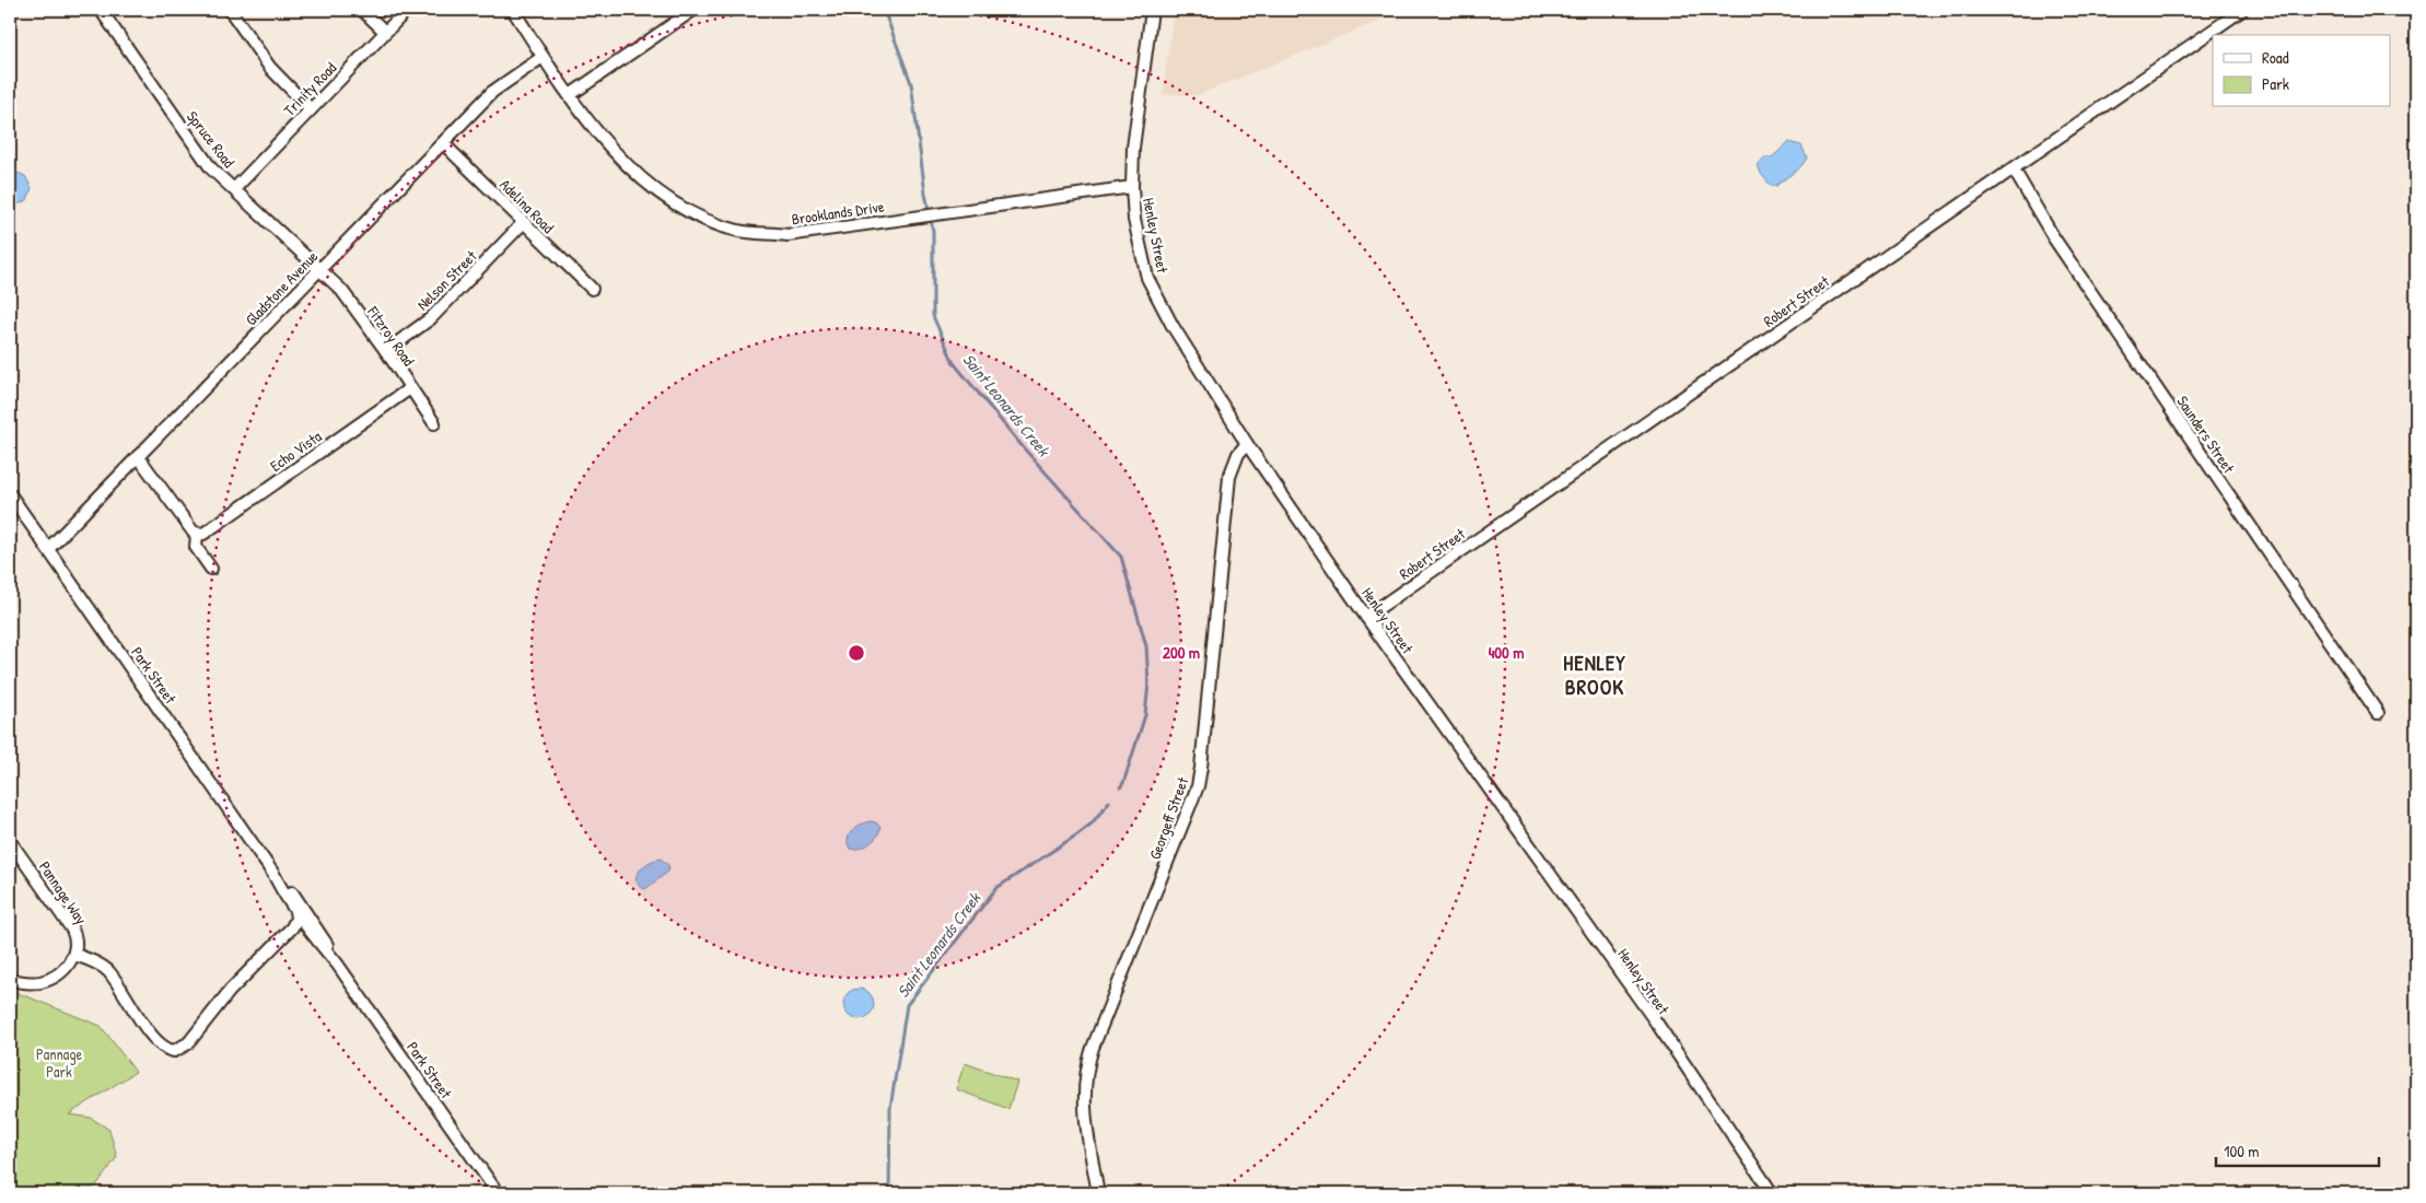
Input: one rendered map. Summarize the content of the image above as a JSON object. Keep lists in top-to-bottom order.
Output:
{
  "streets": {
    "street": [
      "Trinity Road",
      "Spruce Road",
      "Adelina Road",
      "Brooklands Drive",
      "Henley Street",
      "Nelson Street",
      "Gladstone Avenue",
      "Robert Street",
      "Fitzroy Road",
      "Saunders Street",
      "Echo Vista",
      "Park Street",
      "Georgeff Street",
      "Pannage Way"
    ]
  },
  "crossings": [
    ["Trinity Road", "Spruce Road"],
    ["Spruce Road", "Gladstone Avenue"],
    ["Spruce Road", "Fitzroy Road"],
    ["Adelina Road", "Nelson Street"],
    ["Adelina Road", "Gladstone Avenue"],
    ["Brooklands Drive", "Henley Street"],
    ["Brooklands Drive", "Gladstone Avenue"],
    ["Henley Street", "Robert Street"],
    ["Henley Street", "Georgeff Street"],
    ["Nelson Street", "Fitzroy Road"],
    ["Gladstone Avenue", "Fitzroy Road"],
    ["Gladstone Avenue", "Park Street"],
    ["Robert Street", "Saunders Street"],
    ["Fitzroy Road", "Echo Vista"]
  ],
  "districts": ["HENLEY BROOK"],
  "water": ["Saint Leonards Creek"],
  "parks": ["Pannage Park"],
  "legend": ["Road", "Park"],
  "scale_bar": "100 m",
  "rings": ["200 m", "400 m"]
}
